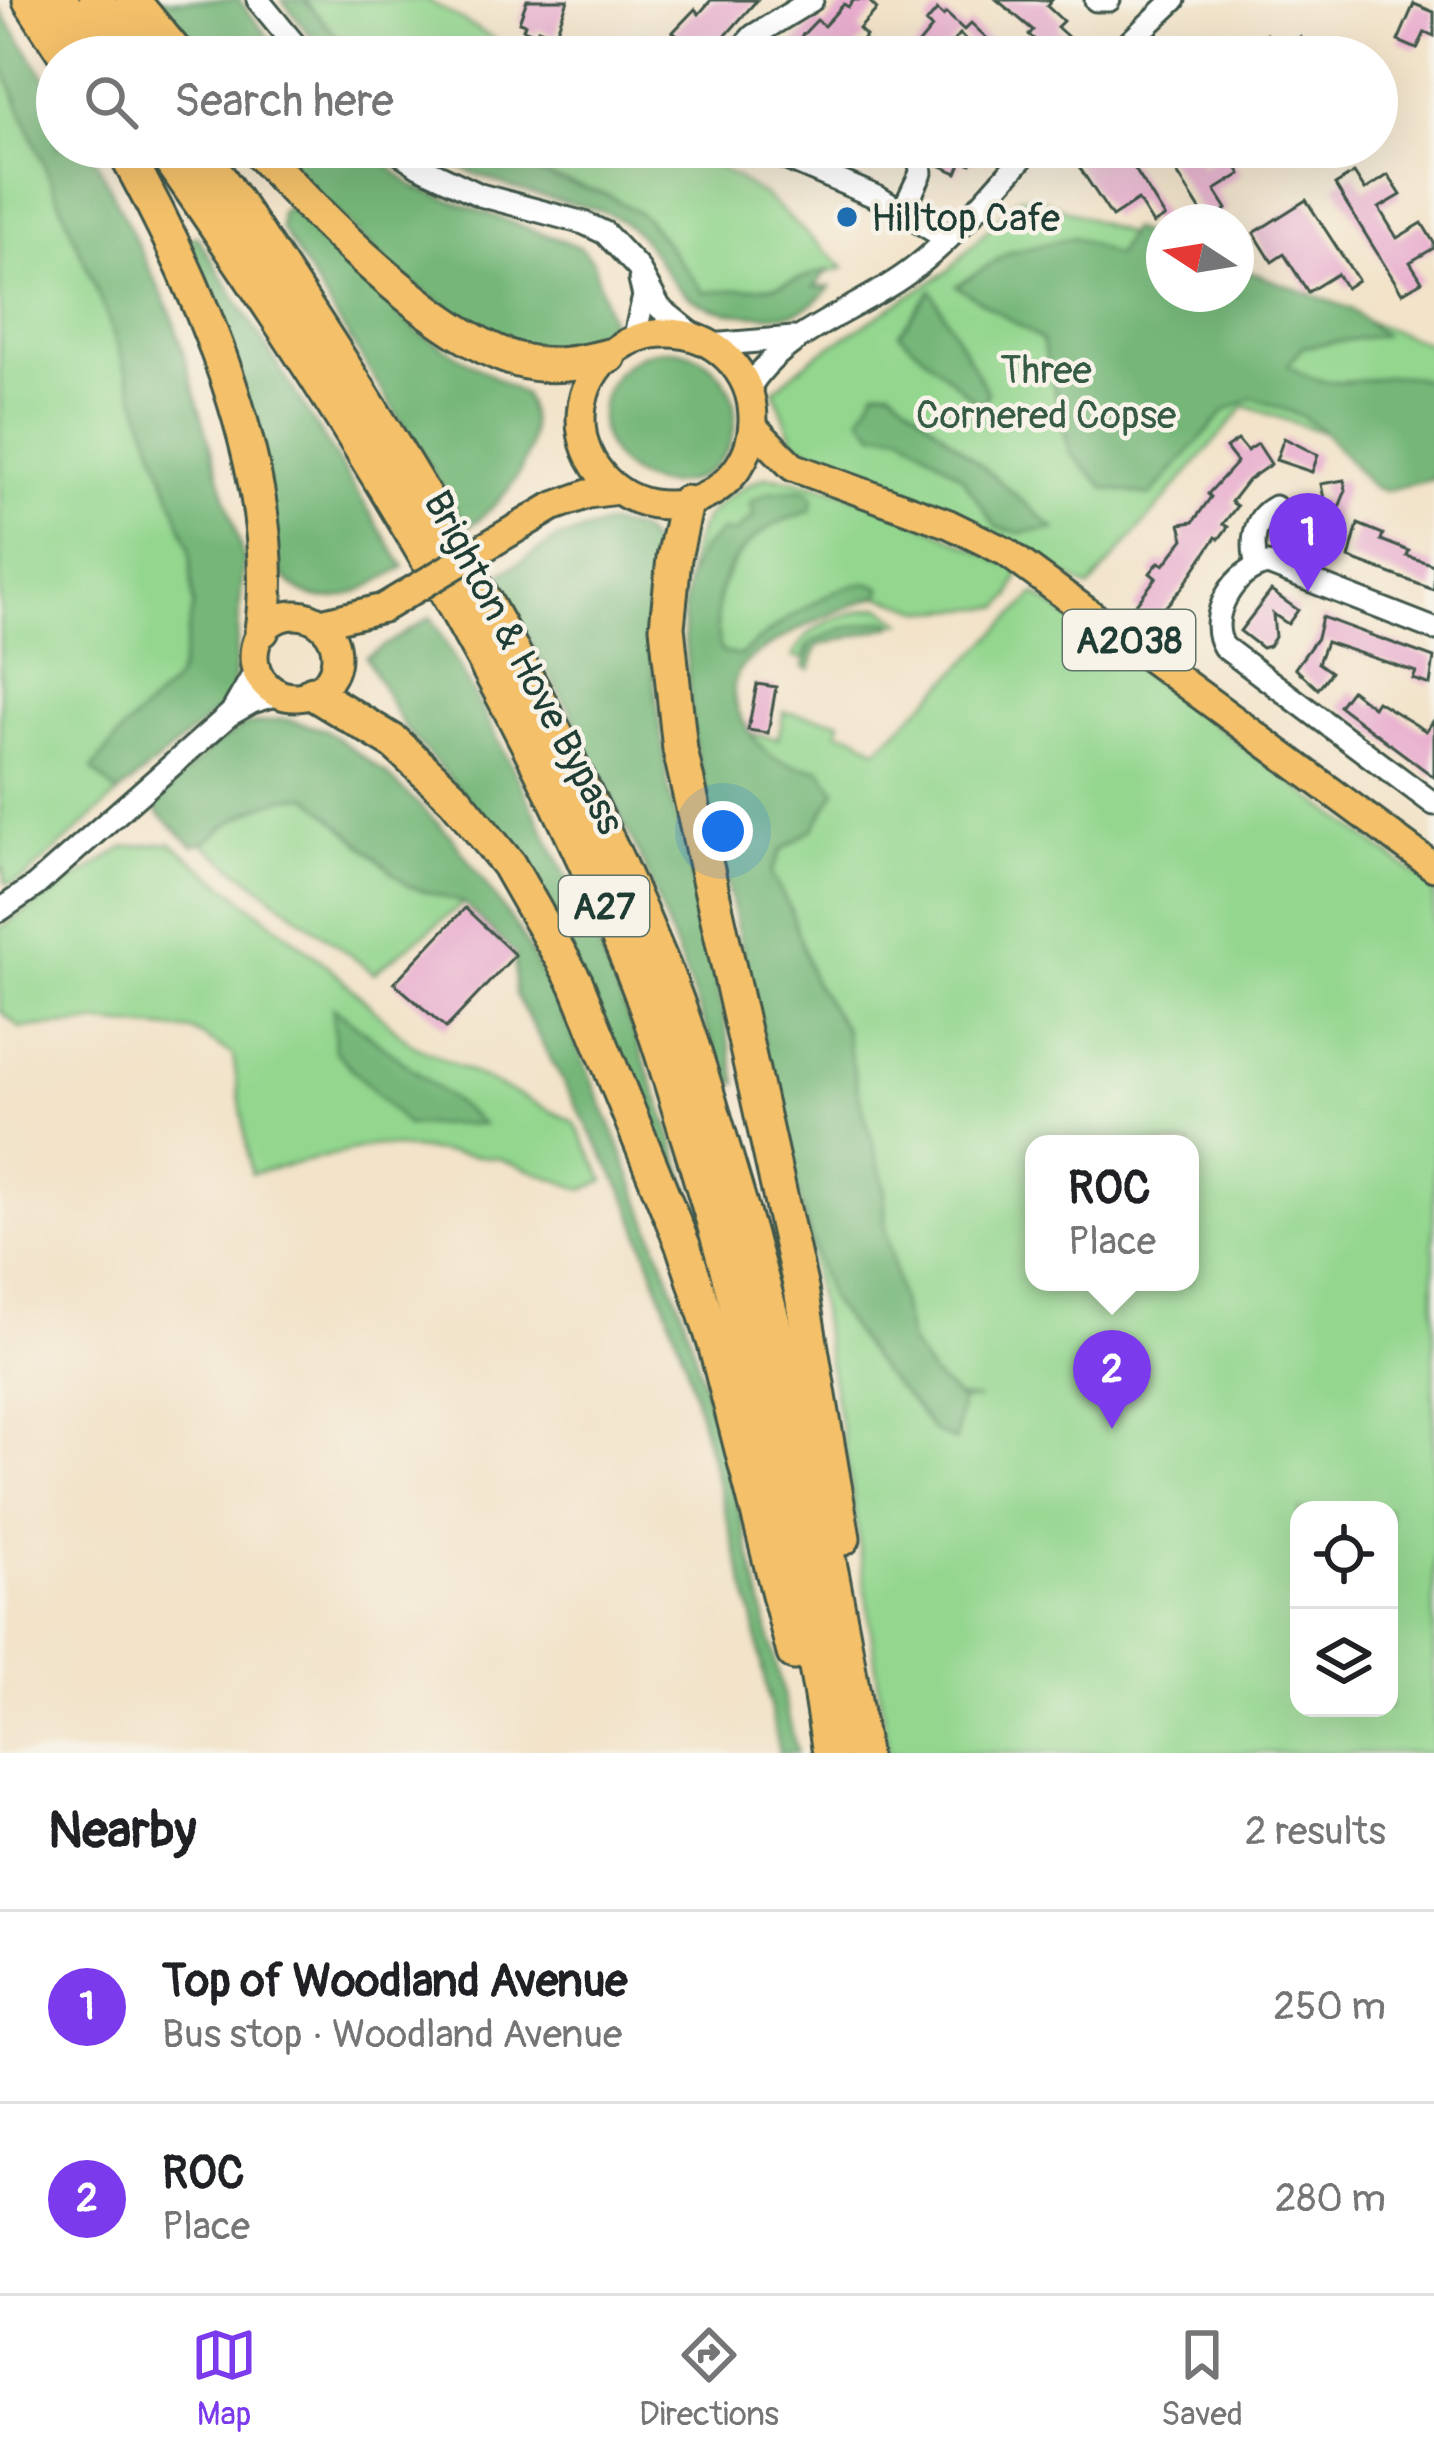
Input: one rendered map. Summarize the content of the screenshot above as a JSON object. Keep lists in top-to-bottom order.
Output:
{
  "streets": {
    "highway": ["Brighton & Hove Bypass", "A27"],
    "main road": ["A2038"]
  },
  "crossings": [
    ["A2038", "A27"],
    ["Brighton & Hove Bypass", "A27"]
  ],
  "parks": ["Three Cornered Copse"],
  "places": ["Hilltop Cafe"],
  "north": "left",
  "page": {
    "search": "Search here",
    "pins": ["1", "2"],
    "popup": ["ROC", "Place"],
    "heading": ["Nearby", "2 results"],
    "list": [
      {
        "mark": "1",
        "name": "Top of Woodland Avenue",
        "note": "Bus stop · Woodland Avenue",
        "value": "250 m"
      },
      {
        "mark": "2",
        "name": "ROC",
        "note": "Place",
        "value": "280 m"
      }
    ],
    "nav": ["Map", "Directions", "Saved"]
  }
}
